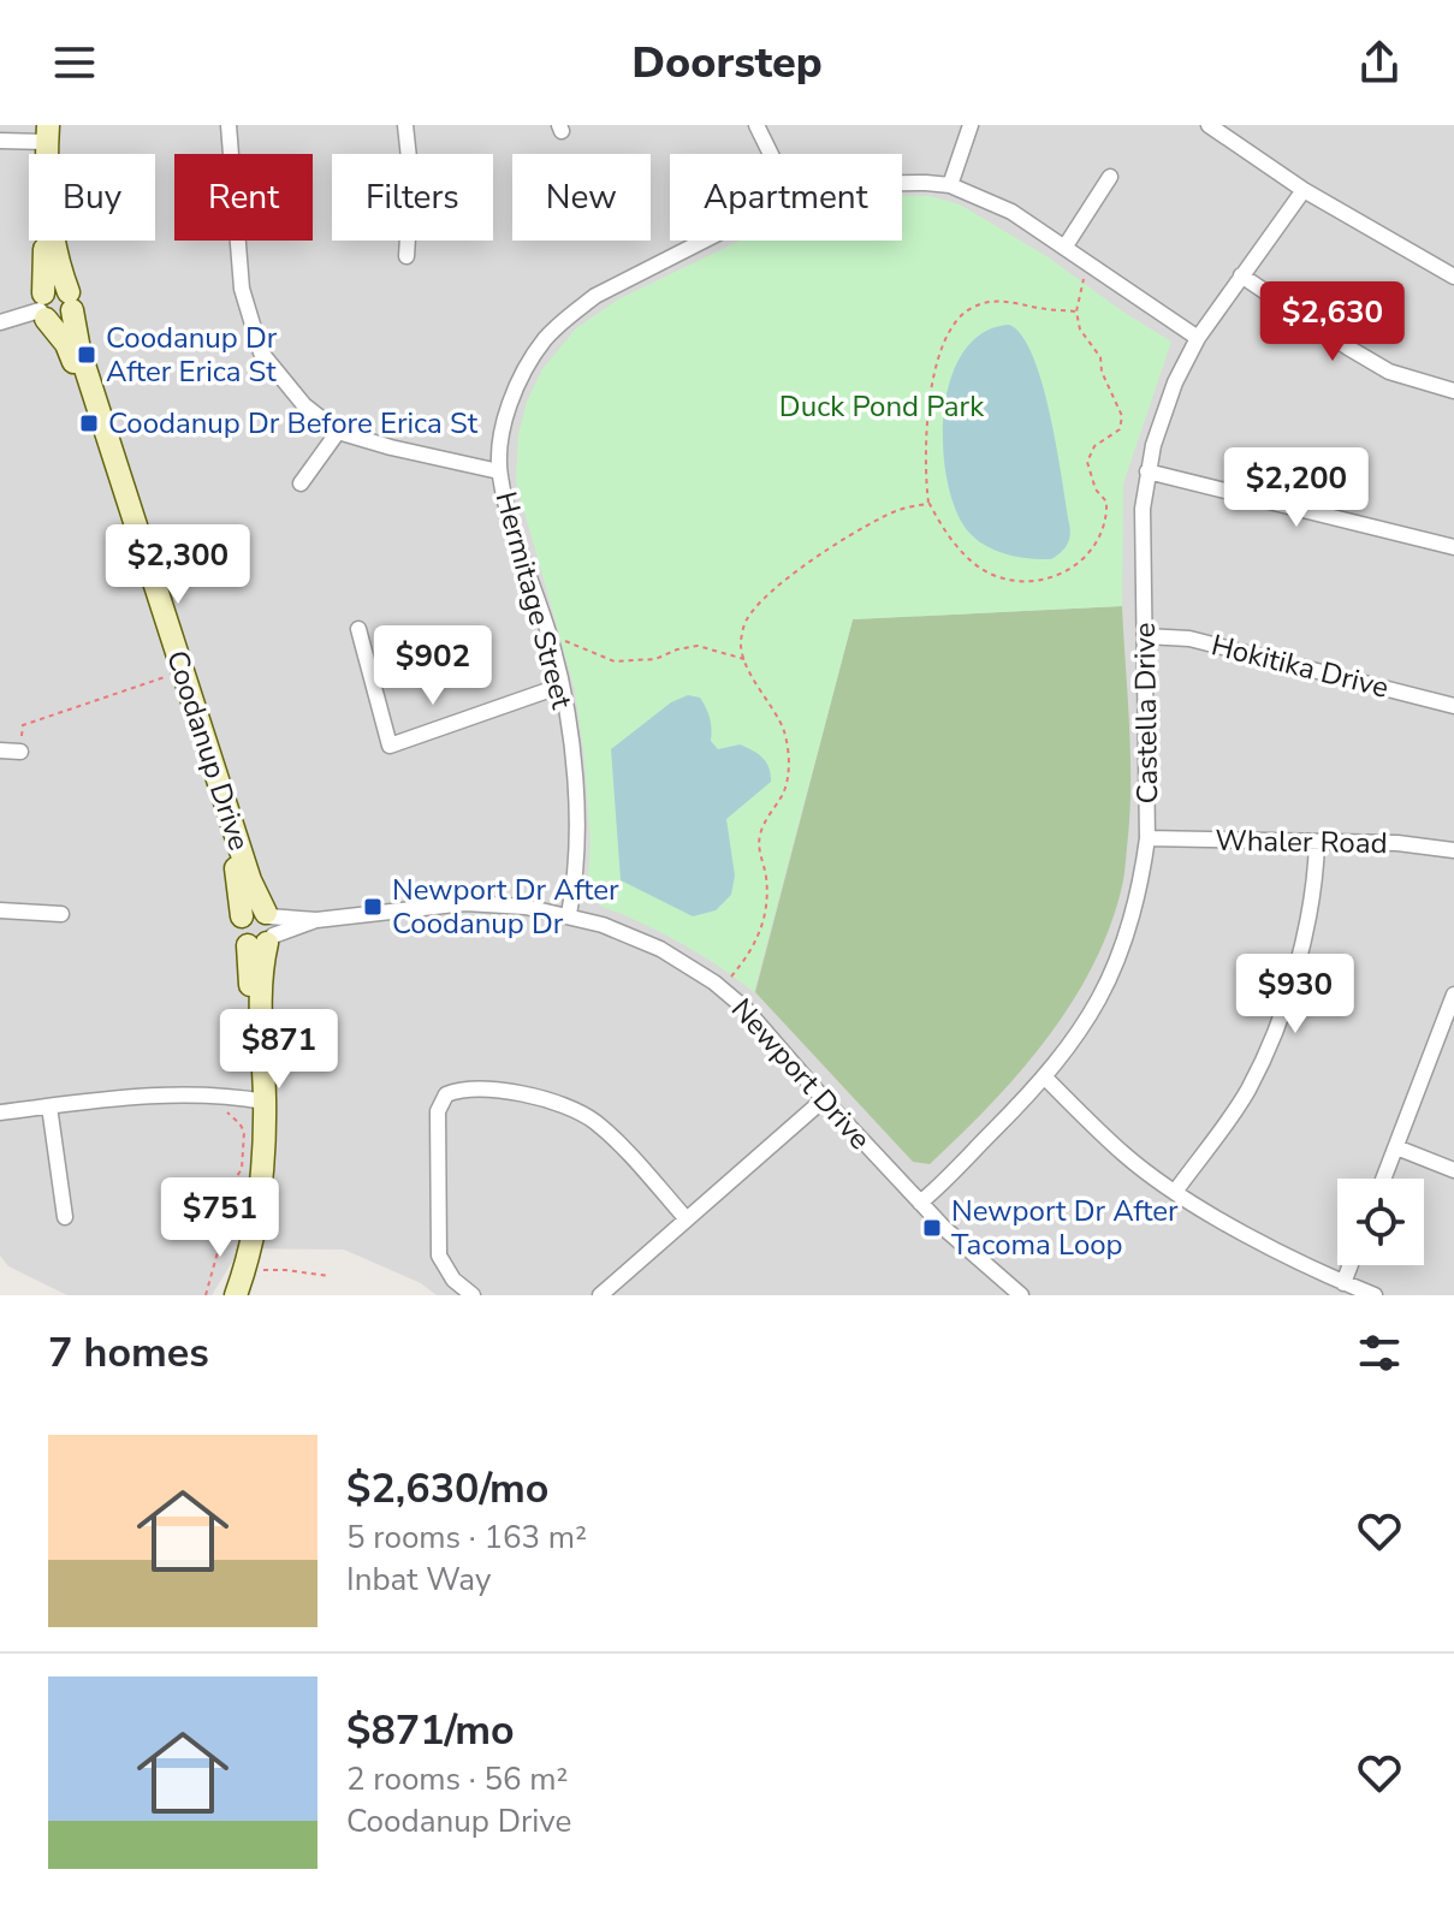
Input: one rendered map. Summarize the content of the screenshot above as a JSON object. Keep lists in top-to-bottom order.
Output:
{
  "streets": {
    "main road": ["Coodanup Drive"],
    "street": [
      "Hermitage Street",
      "Hokitika Drive",
      "Castella Drive",
      "Whaler Road",
      "Newport Drive"
    ]
  },
  "crossings": [
    ["Hermitage Street", "Castella Drive"],
    ["Hermitage Street", "Newport Drive"],
    ["Hokitika Drive", "Castella Drive"],
    ["Castella Drive", "Whaler Road"],
    ["Castella Drive", "Newport Drive"],
    ["Coodanup Drive", "Newport Drive"]
  ],
  "parks": ["Duck Pond Park"],
  "places": {
    "transit": [
      "Coodanup Dr After Erica St",
      "Coodanup Dr Before Erica St",
      "Newport Dr After Coodanup Dr",
      "Newport Dr After Tacoma Loop"
    ]
  },
  "page": {
    "header": "Doorstep",
    "chip": [
      "Buy",
      "Rent",
      "Filters",
      "New",
      "Apartment"
    ],
    "price": [
      "$2,630",
      "$2,200",
      "$2,300",
      "$902",
      "$930",
      "$871",
      "$751"
    ],
    "heading": "7 homes",
    "list": [
      {
        "name": "$2,630/mo",
        "note": "5 rooms · 163 m² · Inbat Way"
      },
      {
        "name": "$871/mo",
        "note": "2 rooms · 56 m² · Coodanup Drive"
      }
    ]
  }
}
